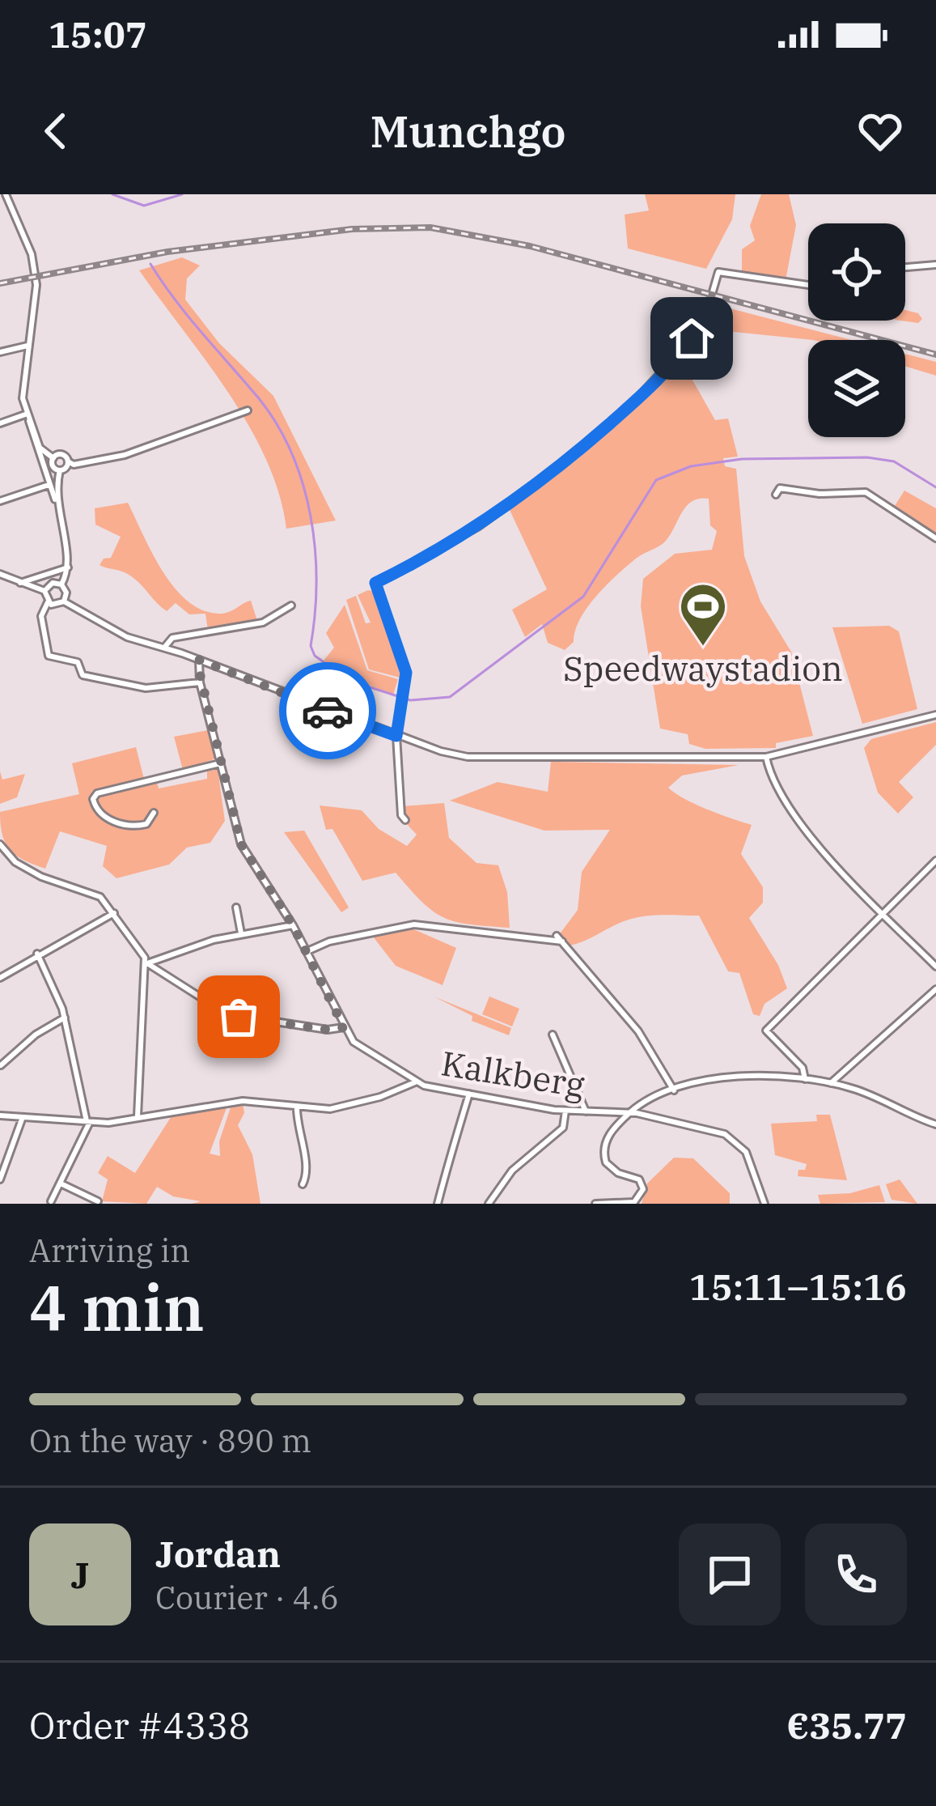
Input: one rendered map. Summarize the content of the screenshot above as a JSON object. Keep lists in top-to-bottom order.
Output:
{
  "streets": {
    "street": ["Kalkberg"]
  },
  "places": {
    "sports": ["Speedwaystadion"]
  },
  "page": {
    "status": "15:07",
    "header": "Munchgo",
    "heading": ["4 min", "Arriving in", "15:11–15:16"],
    "panel": [
      "Jordan",
      "Courier · 4.6",
      "Order #4338",
      "€35.77"
    ],
    "bar": "On the way · 890 m",
    "round": "J"
  }
}
